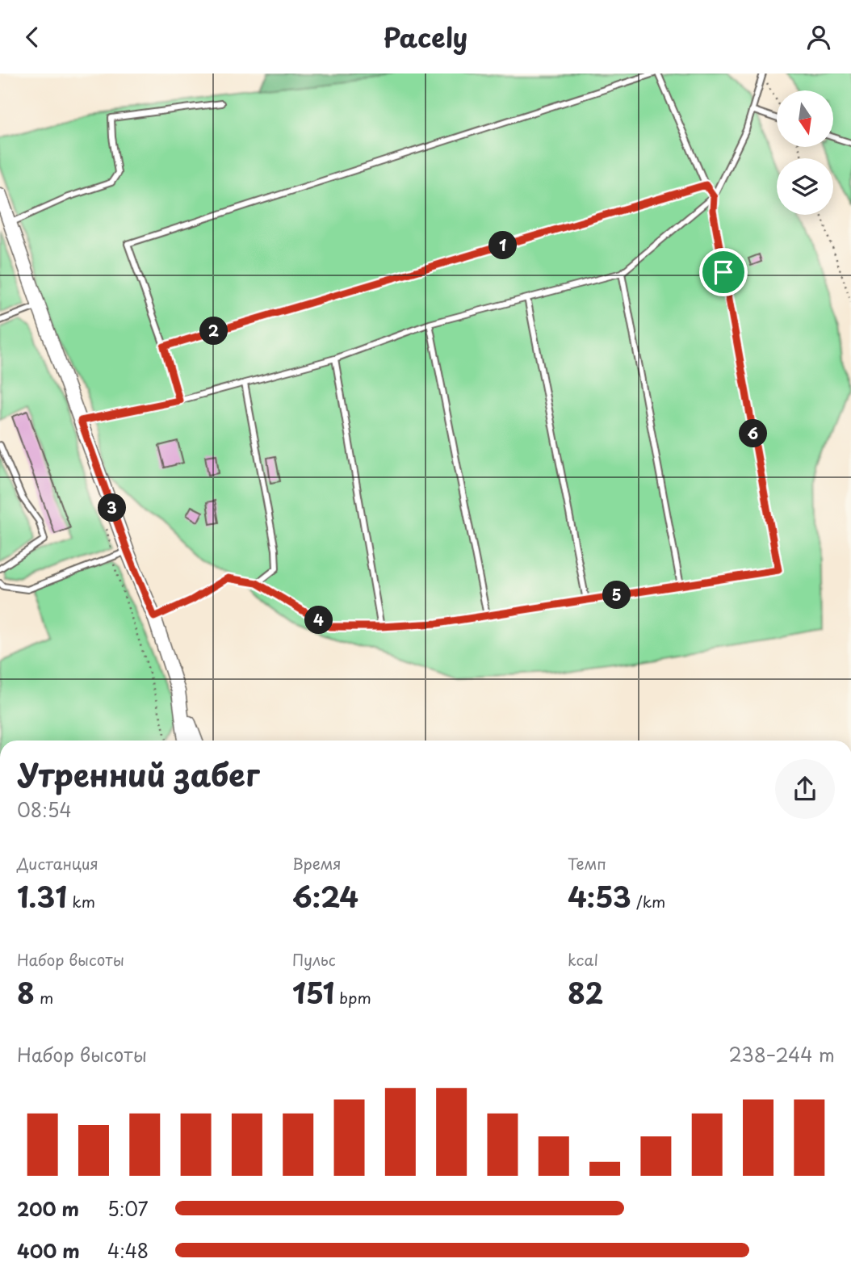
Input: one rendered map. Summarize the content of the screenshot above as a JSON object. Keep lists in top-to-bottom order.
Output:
{
  "north": "bottom",
  "page": {
    "header": "Pacely",
    "pins": [
      "1",
      "2",
      "6",
      "3",
      "5",
      "4"
    ],
    "heading": ["Утренний забег", "08:54"],
    "stats": [
      ["Дистанция", "1.31 km"],
      ["Время", "6:24"],
      ["Темп", "4:53 /km"],
      ["Набор высоты", "8 m"],
      ["Пульс", "151 bpm"],
      ["kcal", "82"]
    ],
    "chart": ["Набор высоты", "238–244 m"],
    "list": [
      {
        "name": "200 m",
        "note": "5:07"
      },
      {
        "name": "400 m",
        "note": "4:48"
      }
    ]
  }
}
